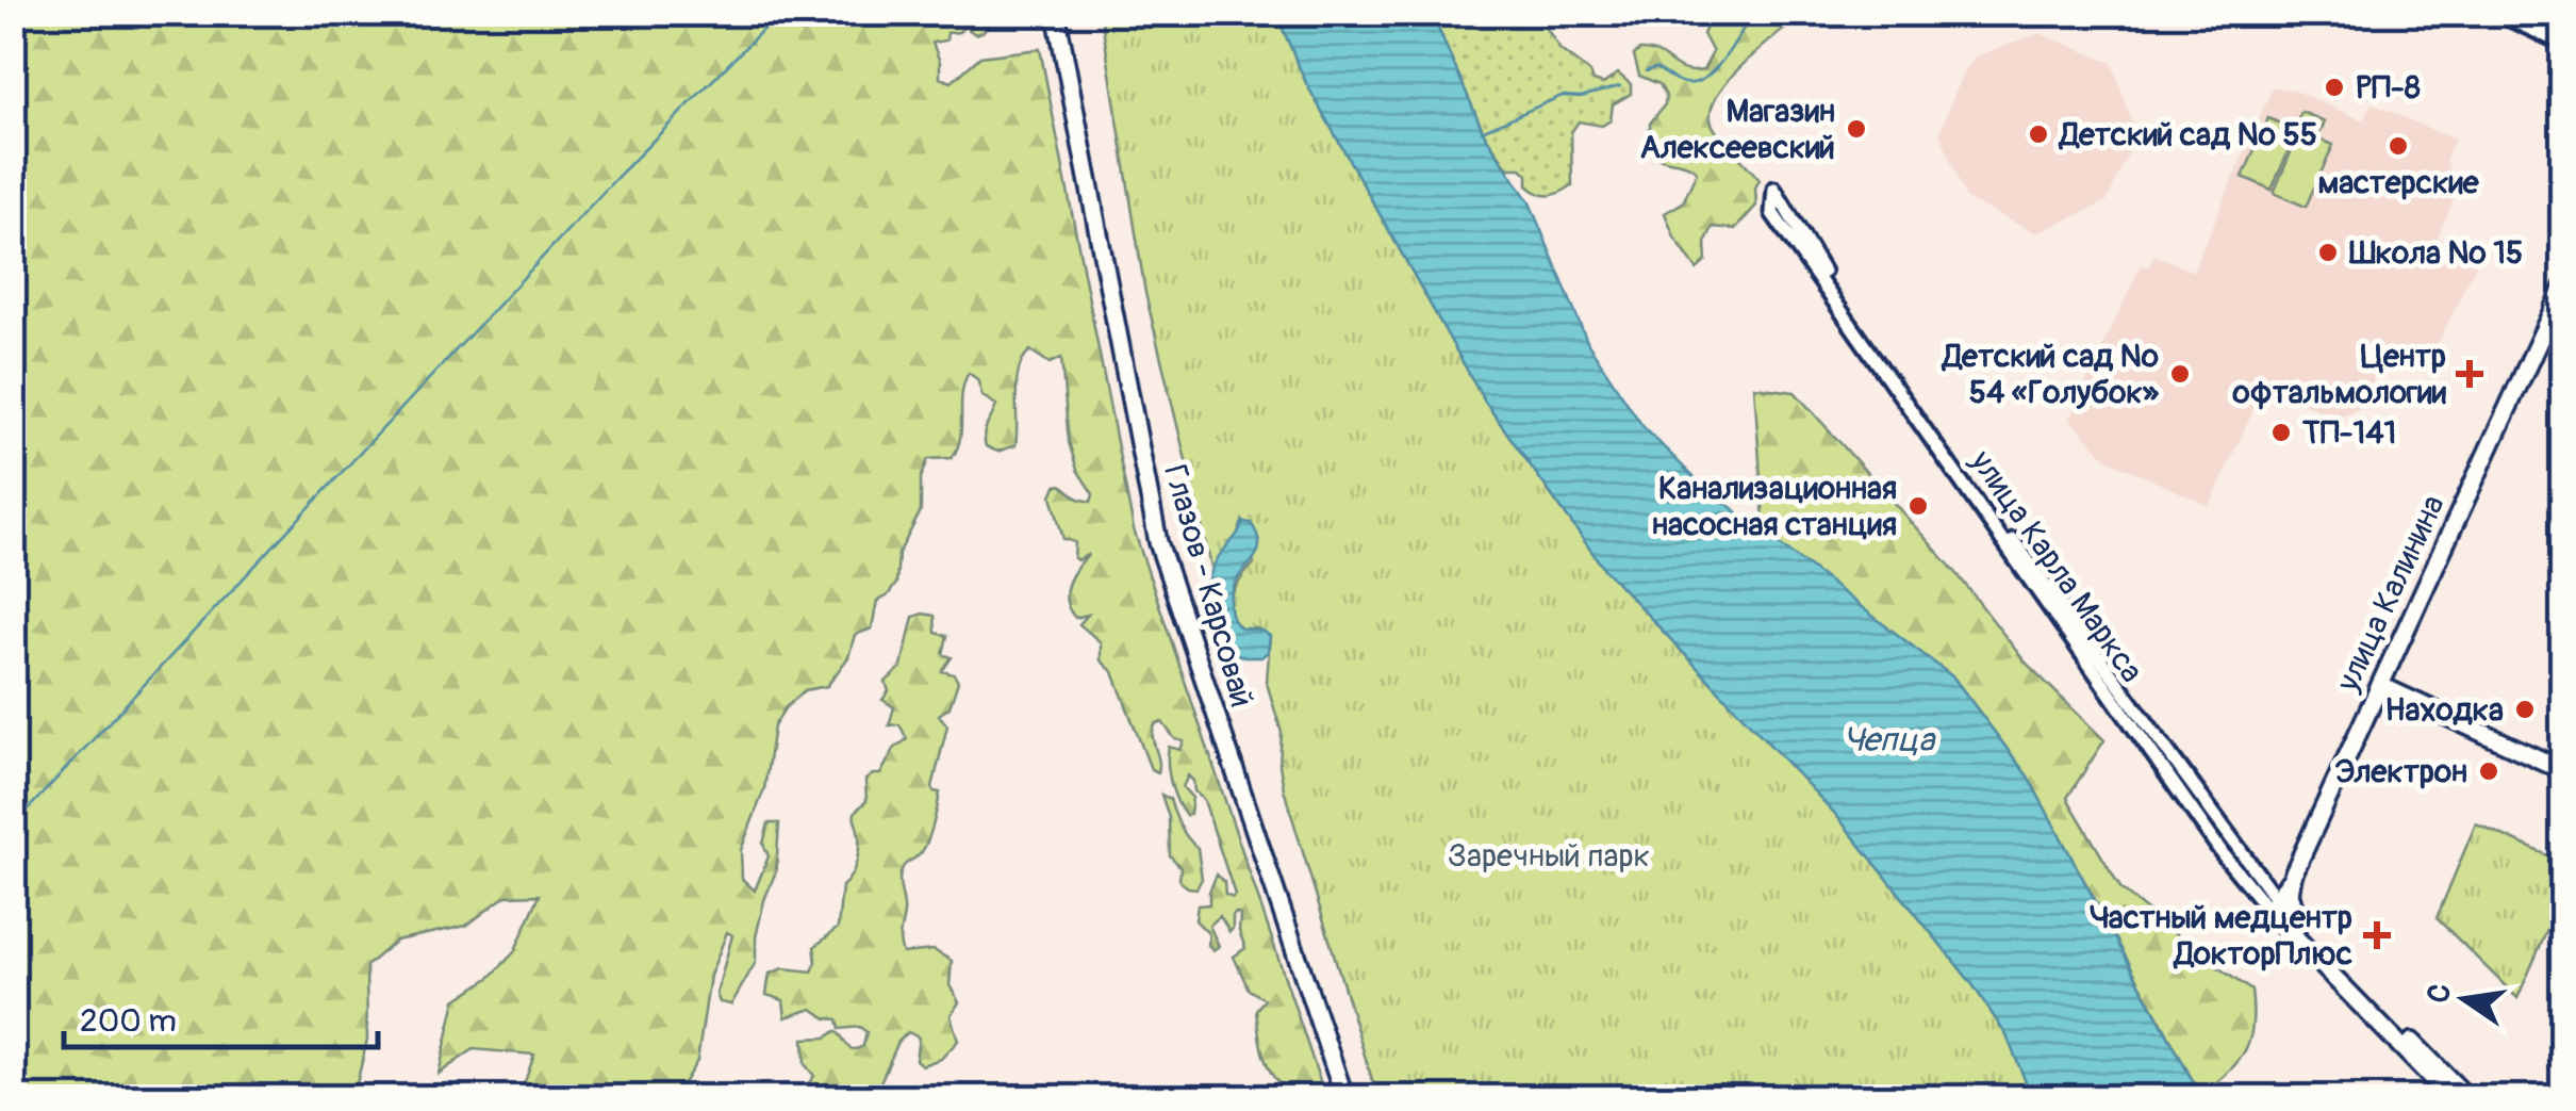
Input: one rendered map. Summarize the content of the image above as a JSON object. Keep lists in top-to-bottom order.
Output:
{
  "streets": {
    "street": ["улица Карла Маркса", "Глазов - Карсовай", "улица Калинина"]
  },
  "crossings": [
    ["улица Карла Маркса", "улица Калинина"]
  ],
  "water": ["Чепца"],
  "parks": ["Заречный парк"],
  "places": {
    "other": [
      "РП-8",
      "Магазин Алексеевский",
      "Детский сад № 55",
      "мастерские",
      "Школа № 15",
      "Детский сад № 54 «Голубок»",
      "ТП-141",
      "Канализационная насосная станция",
      "Находка",
      "Электрон"
    ],
    "health": ["Центр офтальмологии", "Частный медцентр ДокторПлюс"]
  },
  "scale_bar": "200 m",
  "north": "left"
}
